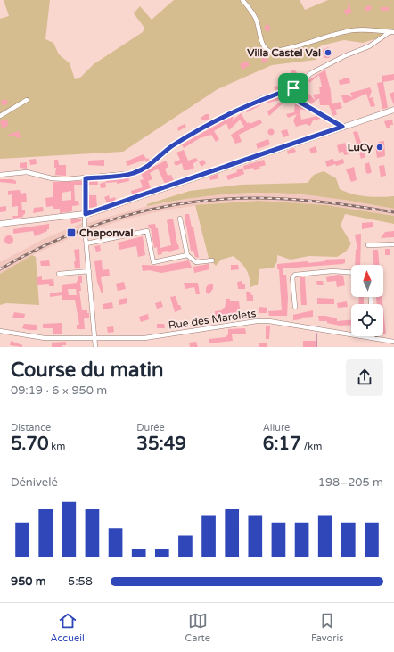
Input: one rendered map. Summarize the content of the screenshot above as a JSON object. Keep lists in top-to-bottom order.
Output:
{
  "streets": {
    "street": ["Rue des Marolets"]
  },
  "places": {
    "other": ["Villa Castel Val", "LuCy"],
    "transit": ["Chaponval"]
  },
  "north": "top",
  "page": {
    "heading": ["Course du matin", "09:19 · 6 × 950 m"],
    "stats": [
      ["Distance", "5.70 km"],
      ["Durée", "35:49"],
      ["Allure", "6:17 /km"]
    ],
    "chart": ["Dénivelé", "198–205 m"],
    "list": [
      {
        "name": "950 m",
        "note": "5:58"
      }
    ],
    "tabs": ["Accueil", "Carte", "Favoris"]
  }
}
